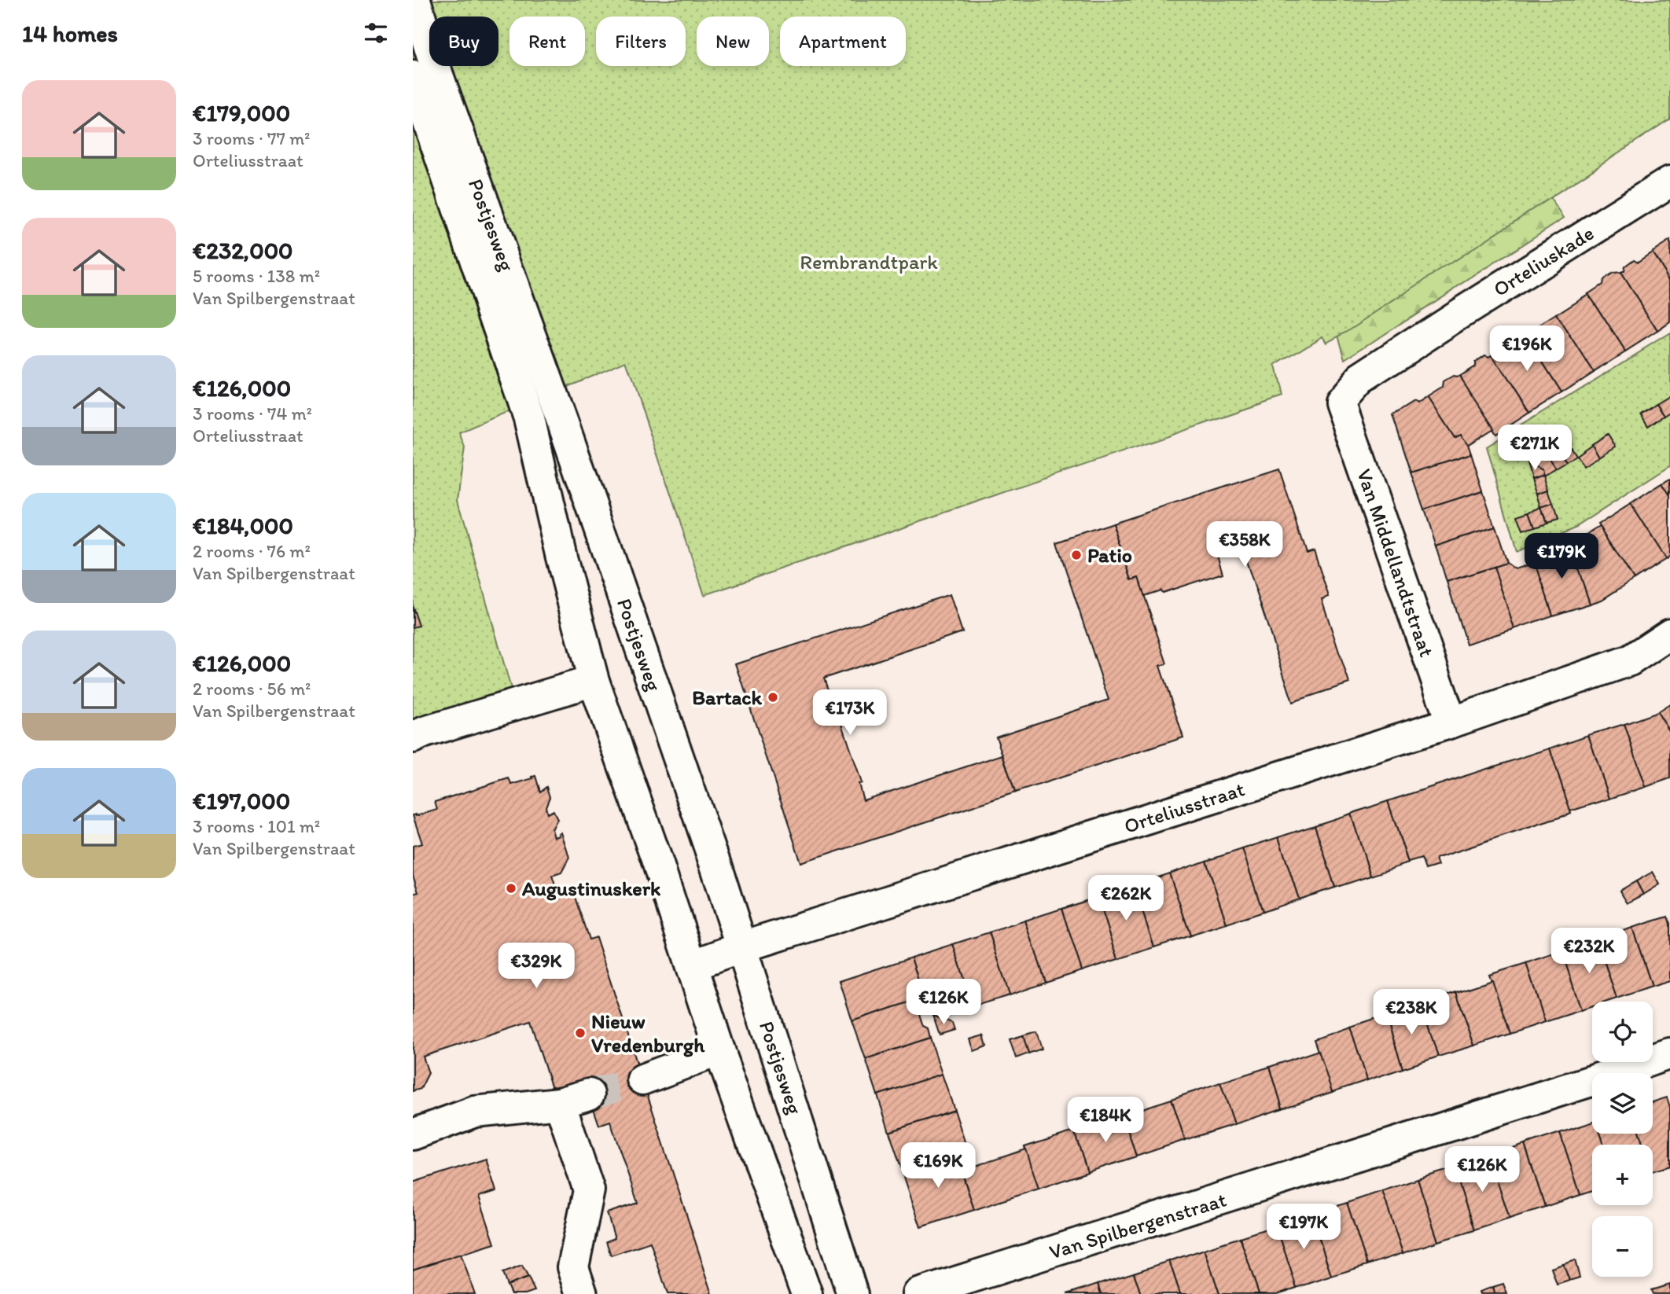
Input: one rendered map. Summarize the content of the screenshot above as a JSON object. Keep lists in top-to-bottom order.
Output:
{
  "streets": {
    "street": [
      "Postjesweg",
      "Orteliuskade",
      "Van Middellandtstraat",
      "Orteliusstraat",
      "Van Spilbergenstraat"
    ]
  },
  "crossings": [
    ["Postjesweg", "Orteliusstraat"],
    ["Orteliuskade", "Van Middellandtstraat"],
    ["Van Middellandtstraat", "Orteliusstraat"]
  ],
  "parks": ["Rembrandtpark"],
  "places": [
    "Patio",
    "Bartack",
    "Augustinuskerk",
    "Nieuw Vredenburgh"
  ],
  "page": {
    "heading": "14 homes",
    "chip": [
      "Buy",
      "Rent",
      "Filters",
      "New",
      "Apartment"
    ],
    "list": [
      {
        "name": "€179,000",
        "note": "3 rooms · 77 m² · Orteliusstraat"
      },
      {
        "name": "€232,000",
        "note": "5 rooms · 138 m² · Van Spilbergenstraat"
      },
      {
        "name": "€126,000",
        "note": "3 rooms · 74 m² · Orteliusstraat"
      },
      {
        "name": "€184,000",
        "note": "2 rooms · 76 m² · Van Spilbergenstraat"
      },
      {
        "name": "€126,000",
        "note": "2 rooms · 56 m² · Van Spilbergenstraat"
      },
      {
        "name": "€197,000",
        "note": "3 rooms · 101 m² · Van Spilbergenstraat"
      }
    ],
    "price": [
      "€196K",
      "€271K",
      "€358K",
      "€179K",
      "€173K",
      "€262K",
      "€232K",
      "€329K",
      "€126K",
      "€238K",
      "€184K",
      "€169K",
      "€126K",
      "€197K"
    ],
    "map_buttons": ["+", "−"]
  }
}
